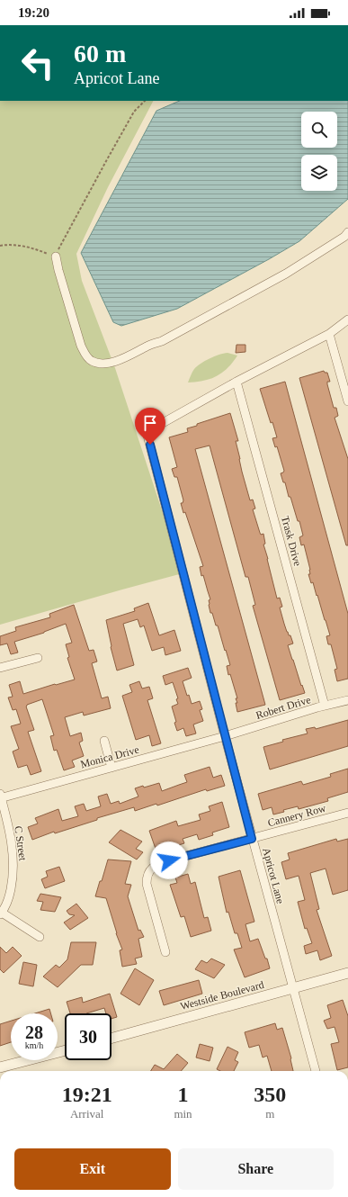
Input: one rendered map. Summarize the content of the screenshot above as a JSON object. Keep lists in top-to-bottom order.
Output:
{
  "streets": {
    "street": [
      "Trask Drive",
      "Robert Drive",
      "Monica Drive",
      "Cannery Row",
      "C Street",
      "Apricot Lane",
      "Westside Boulevard"
    ]
  },
  "crossings": [
    ["Trask Drive", "Robert Drive"],
    ["Trask Drive", "Apricot Lane"],
    ["Robert Drive", "Monica Drive"],
    ["Robert Drive", "Apricot Lane"],
    ["Monica Drive", "C Street"],
    ["Monica Drive", "Apricot Lane"],
    ["Cannery Row", "Apricot Lane"],
    ["Apricot Lane", "Westside Boulevard"]
  ],
  "page": {
    "status": "19:20",
    "turn": ["60 m", "Apricot Lane"],
    "speed": "28 km/h",
    "limit": "30",
    "eta": [
      "19:21",
      "Arrival",
      "1",
      "min",
      "350",
      "m"
    ],
    "buttons": ["Exit", "Share"]
  }
}
